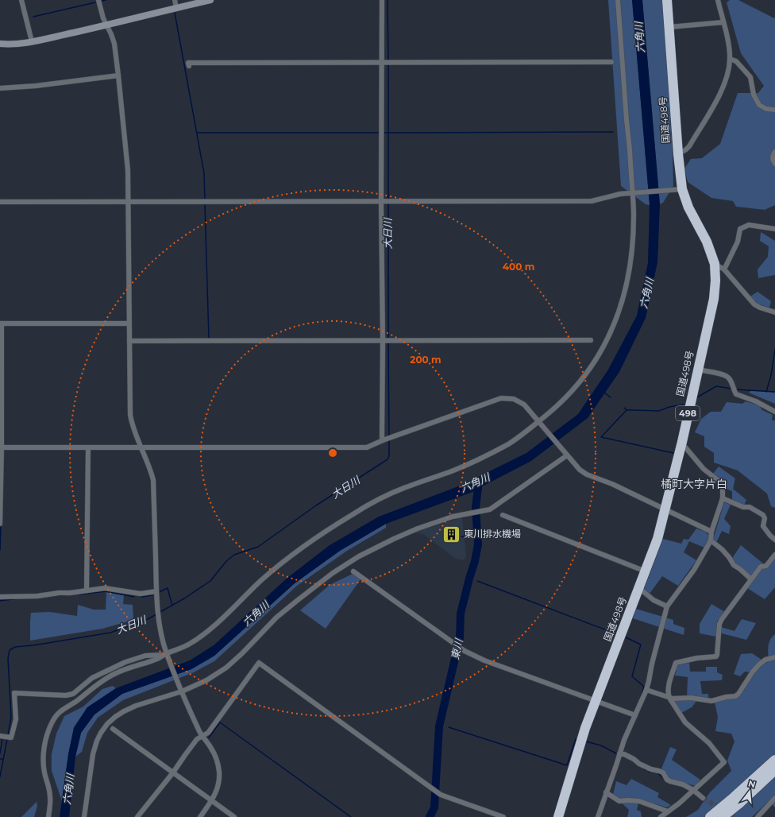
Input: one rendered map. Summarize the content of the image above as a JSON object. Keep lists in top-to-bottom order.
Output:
{
  "streets": {
    "highway": ["国道498号", "498"]
  },
  "districts": ["橘町大字片白"],
  "water": ["六角川", "大日川", "東川"],
  "places": {
    "building": ["東川排水機場"]
  },
  "north": "top",
  "rings": ["400 m", "200 m"]
}
